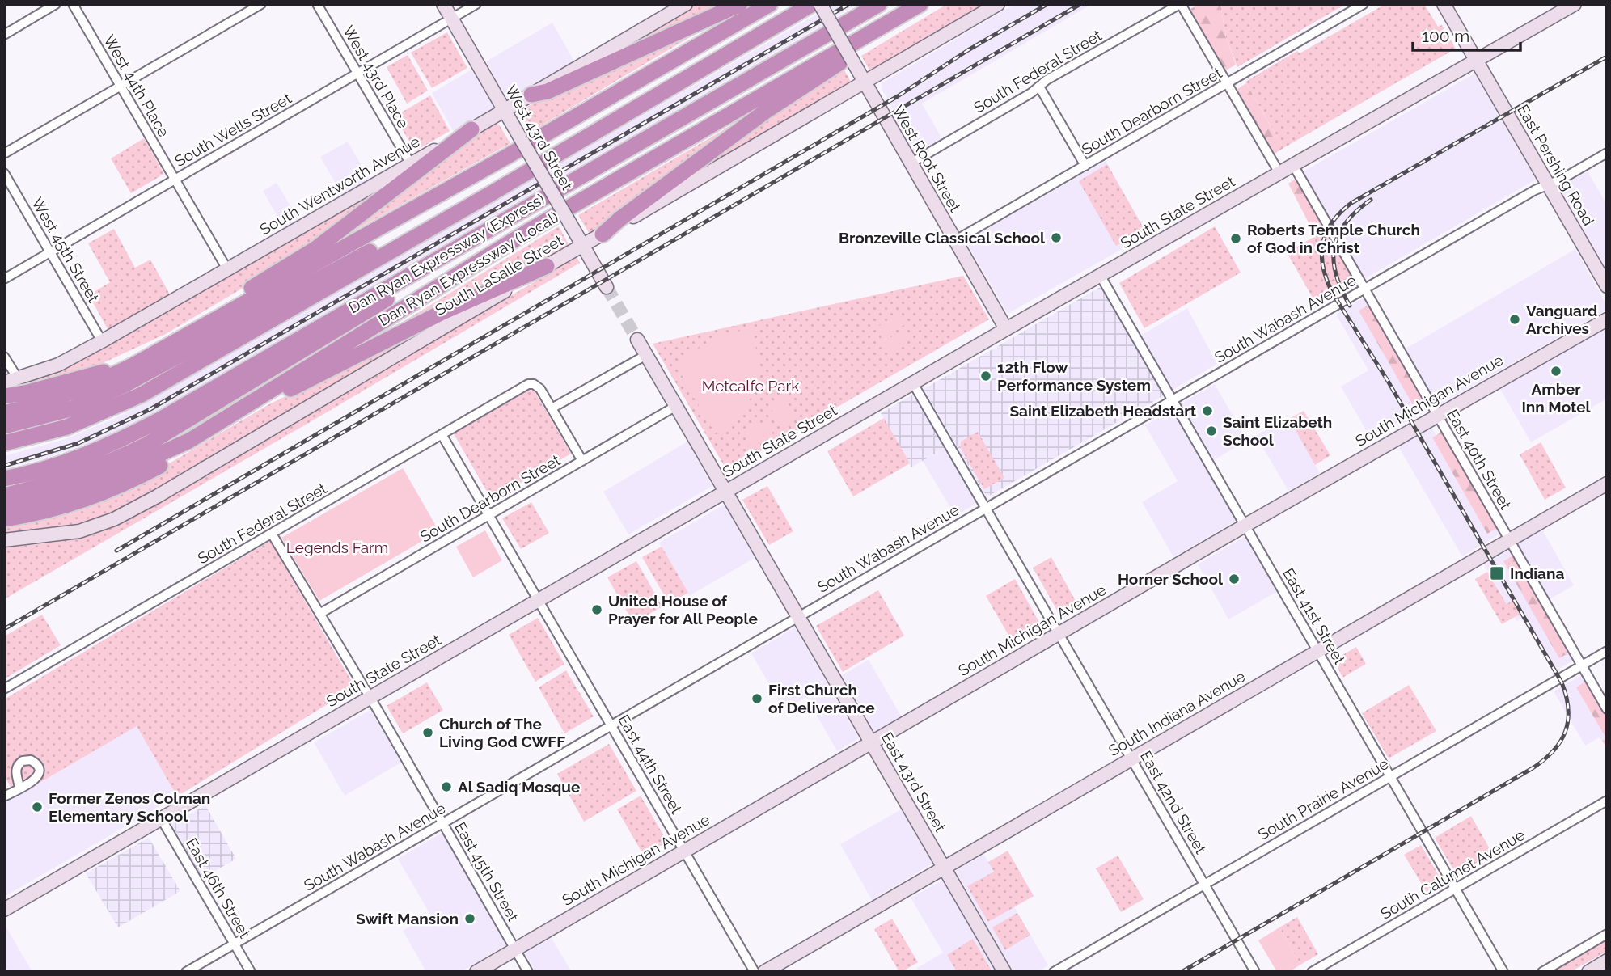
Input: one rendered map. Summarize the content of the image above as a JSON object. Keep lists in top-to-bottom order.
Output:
{
  "streets": {
    "highway": ["Dan Ryan Expressway (Express)", "Dan Ryan Expressway (Local)"],
    "main road": [
      "West 43rd Street",
      "West Root Street",
      "East Pershing Road",
      "South Wentworth Avenue",
      "South State Street",
      "South LaSalle Street",
      "South Michigan Avenue",
      "South Indiana Avenue",
      "East 43rd Street"
    ],
    "street": [
      "South Federal Street",
      "West 43rd Place",
      "West 44th Place",
      "South Dearborn Street",
      "South Wells Street",
      "West 45th Street",
      "South Wabash Avenue",
      "East 40th Street",
      "East 41st Street",
      "East 44th Street",
      "South Prairie Avenue",
      "East 42nd Street",
      "East 45th Street",
      "South Calumet Avenue",
      "East 46th Street"
    ]
  },
  "crossings": [
    ["South Federal Street", "West Root Street"],
    ["South Federal Street", "East 44th Street"],
    ["West 43rd Place", "South Wells Street"],
    ["West 43rd Place", "South Wentworth Avenue"],
    ["West 44th Place", "South Wells Street"],
    ["West 44th Place", "South Wentworth Avenue"],
    ["South Dearborn Street", "West Root Street"],
    ["South Dearborn Street", "East 44th Street"],
    ["South Wells Street", "West 43rd Street"],
    ["South Wells Street", "West 45th Street"],
    ["West 43rd Street", "South Wentworth Avenue"],
    ["West 43rd Street", "South LaSalle Street"],
    ["West Root Street", "South State Street"],
    ["West Root Street", "South LaSalle Street"],
    ["East Pershing Road", "South State Street"],
    ["East Pershing Road", "South Wabash Avenue"],
    ["South Wentworth Avenue", "West 45th Street"],
    ["South State Street", "East 40th Street"],
    ["South State Street", "East 41st Street"],
    ["South State Street", "East 44th Street"],
    ["South State Street", "East 43rd Street"],
    ["South State Street", "East 42nd Street"],
    ["South State Street", "East 45th Street"],
    ["South State Street", "East 46th Street"],
    ["South Wabash Avenue", "East 40th Street"],
    ["South Wabash Avenue", "East 41st Street"],
    ["South Wabash Avenue", "East 44th Street"],
    ["South Wabash Avenue", "East 43rd Street"],
    ["South Wabash Avenue", "East 42nd Street"],
    ["South Wabash Avenue", "East 45th Street"],
    ["South Wabash Avenue", "East 46th Street"],
    ["South Michigan Avenue", "East 40th Street"],
    ["South Michigan Avenue", "East 41st Street"],
    ["South Michigan Avenue", "East 44th Street"],
    ["South Michigan Avenue", "East 43rd Street"],
    ["South Michigan Avenue", "East 42nd Street"],
    ["South Michigan Avenue", "East 45th Street"],
    ["East 40th Street", "South Indiana Avenue"],
    ["East 40th Street", "South Prairie Avenue"],
    ["East 41st Street", "South Indiana Avenue"],
    ["East 41st Street", "South Prairie Avenue"],
    ["East 41st Street", "South Calumet Avenue"],
    ["South Indiana Avenue", "East 43rd Street"],
    ["South Indiana Avenue", "East 42nd Street"],
    ["South Prairie Avenue", "East 42nd Street"]
  ],
  "parks": ["Metcalfe Park", "Legends Farm"],
  "places": {
    "other": [
      "Bronzeville Classical School",
      "Roberts Temple Church of God in Christ",
      "Vanguard Archives",
      "Amber Inn Motel",
      "12th Flow Performance System",
      "Saint Elizabeth Headstart",
      "Saint Elizabeth School",
      "Horner School",
      "United House of Prayer for All People",
      "First Church of Deliverance",
      "Church of The Living God CWFF",
      "Al Sadiq Mosque",
      "Former Zenos Colman Elementary School",
      "Swift Mansion"
    ],
    "transit": ["Indiana"]
  },
  "scale_bar": "100 m"
}
